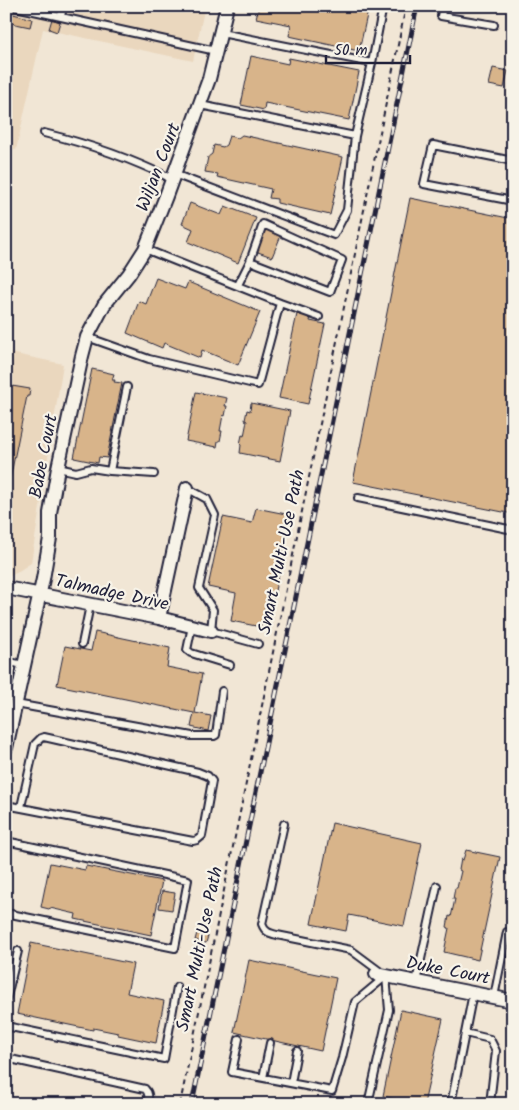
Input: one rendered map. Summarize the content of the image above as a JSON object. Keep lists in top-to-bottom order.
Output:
{
  "streets": {
    "street": [
      "Wiljan Court",
      "Babe Court",
      "Talmadge Drive",
      "Duke Court"
    ],
    "path": ["Smart Multi-Use Path"]
  },
  "crossings": [
    ["Wiljan Court", "Babe Court"],
    ["Babe Court", "Talmadge Drive"]
  ],
  "scale_bar": "50 m"
}
